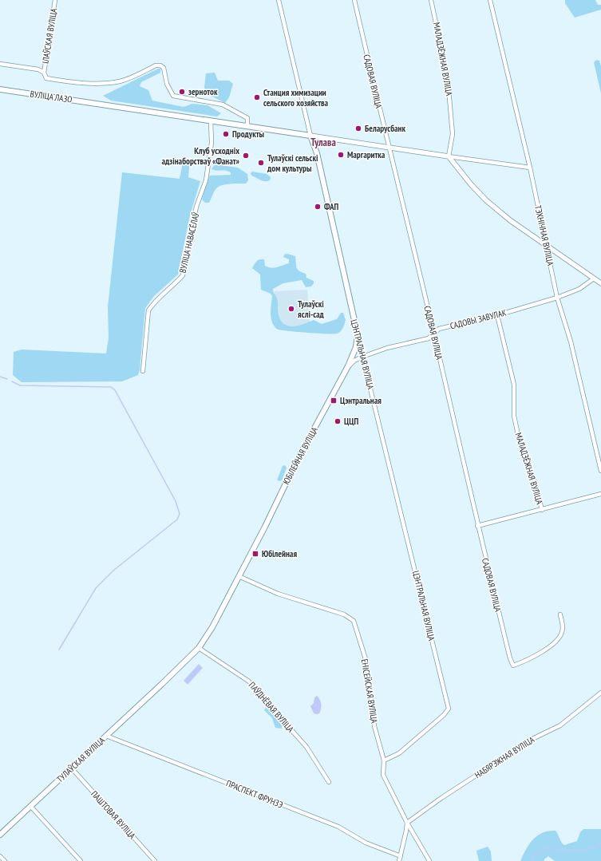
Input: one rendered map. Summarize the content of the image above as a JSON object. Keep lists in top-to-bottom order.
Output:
{
  "streets": {
    "main road": [
      "ВУЛІЦА ЛАЗО",
      "ЦЭНТРАЛЬНАЯ ВУЛІЦА",
      "ЮБІЛЕЙНАЯ ВУЛІЦА",
      "ТУЛАЎСКАЯ ВУЛІЦА"
    ],
    "street": [
      "ІЛАЎСКАЯ ВУЛІЦА",
      "МАЛАДЗЁЖНАЯ ВУЛІЦА",
      "САДОВАЯ ВУЛІЦА",
      "ТЭХНІЧНАЯ ВУЛІЦА",
      "ВУЛІЦА НАВАСЁЛАЎ",
      "САДОВЫ ЗАВУЛАК",
      "ЕНІСЕЙСКАЯ ВУЛІЦА",
      "ПАЎДНЁВАЯ ВУЛІЦА",
      "НАБЯРЭЖНАЯ ВУЛІЦА",
      "ПРАСПЕКТ ФРУНЗЭ",
      "ПАШТОВАЯ ВУЛІЦА"
    ]
  },
  "crossings": [
    ["МАЛАДЗЁЖНАЯ ВУЛІЦА", "САДОВЫ ЗАВУЛАК"],
    ["САДОВАЯ ВУЛІЦА", "САДОВЫ ЗАВУЛАК"],
    ["ВУЛІЦА ЛАЗО", "ВУЛІЦА НАВАСЁЛАЎ"],
    ["ВУЛІЦА ЛАЗО", "ЦЭНТРАЛЬНАЯ ВУЛІЦА"],
    ["ТЭХНІЧНАЯ ВУЛІЦА", "САДОВЫ ЗАВУЛАК"],
    ["САДОВЫ ЗАВУЛАК", "ЦЭНТРАЛЬНАЯ ВУЛІЦА"],
    ["САДОВЫ ЗАВУЛАК", "ЮБІЛЕЙНАЯ ВУЛІЦА"],
    ["ЦЭНТРАЛЬНАЯ ВУЛІЦА", "ЮБІЛЕЙНАЯ ВУЛІЦА"],
    ["ЦЭНТРАЛЬНАЯ ВУЛІЦА", "ЕНІСЕЙСКАЯ ВУЛІЦА"],
    ["ЮБІЛЕЙНАЯ ВУЛІЦА", "ЕНІСЕЙСКАЯ ВУЛІЦА"],
    ["ЮБІЛЕЙНАЯ ВУЛІЦА", "ПАЎДНЁВАЯ ВУЛІЦА"],
    ["ЮБІЛЕЙНАЯ ВУЛІЦА", "ТУЛАЎСКАЯ ВУЛІЦА"],
    ["ЕНІСЕЙСКАЯ ВУЛІЦА", "НАБЯРЭЖНАЯ ВУЛІЦА"],
    ["ПАЎДНЁВАЯ ВУЛІЦА", "ТУЛАЎСКАЯ ВУЛІЦА"],
    ["ТУЛАЎСКАЯ ВУЛІЦА", "ПРАСПЕКТ ФРУНЗЭ"],
    ["ТУЛАЎСКАЯ ВУЛІЦА", "ПАШТОВАЯ ВУЛІЦА"]
  ],
  "districts": ["Тулава"],
  "places": {
    "other": [
      "зерноток",
      "Станция химизации сельского хозяйства",
      "Беларусбанк",
      "Продукты",
      "Маргаритка",
      "Клуб усходніх адзінаборстваў «Фанат»",
      "Тулаўскі сельскі дом культуры",
      "ФАП",
      "Тулаўскі яслі-сад",
      "ЦЦП"
    ],
    "transit": ["Цэнтральная", "Юбілейная"]
  }
}
